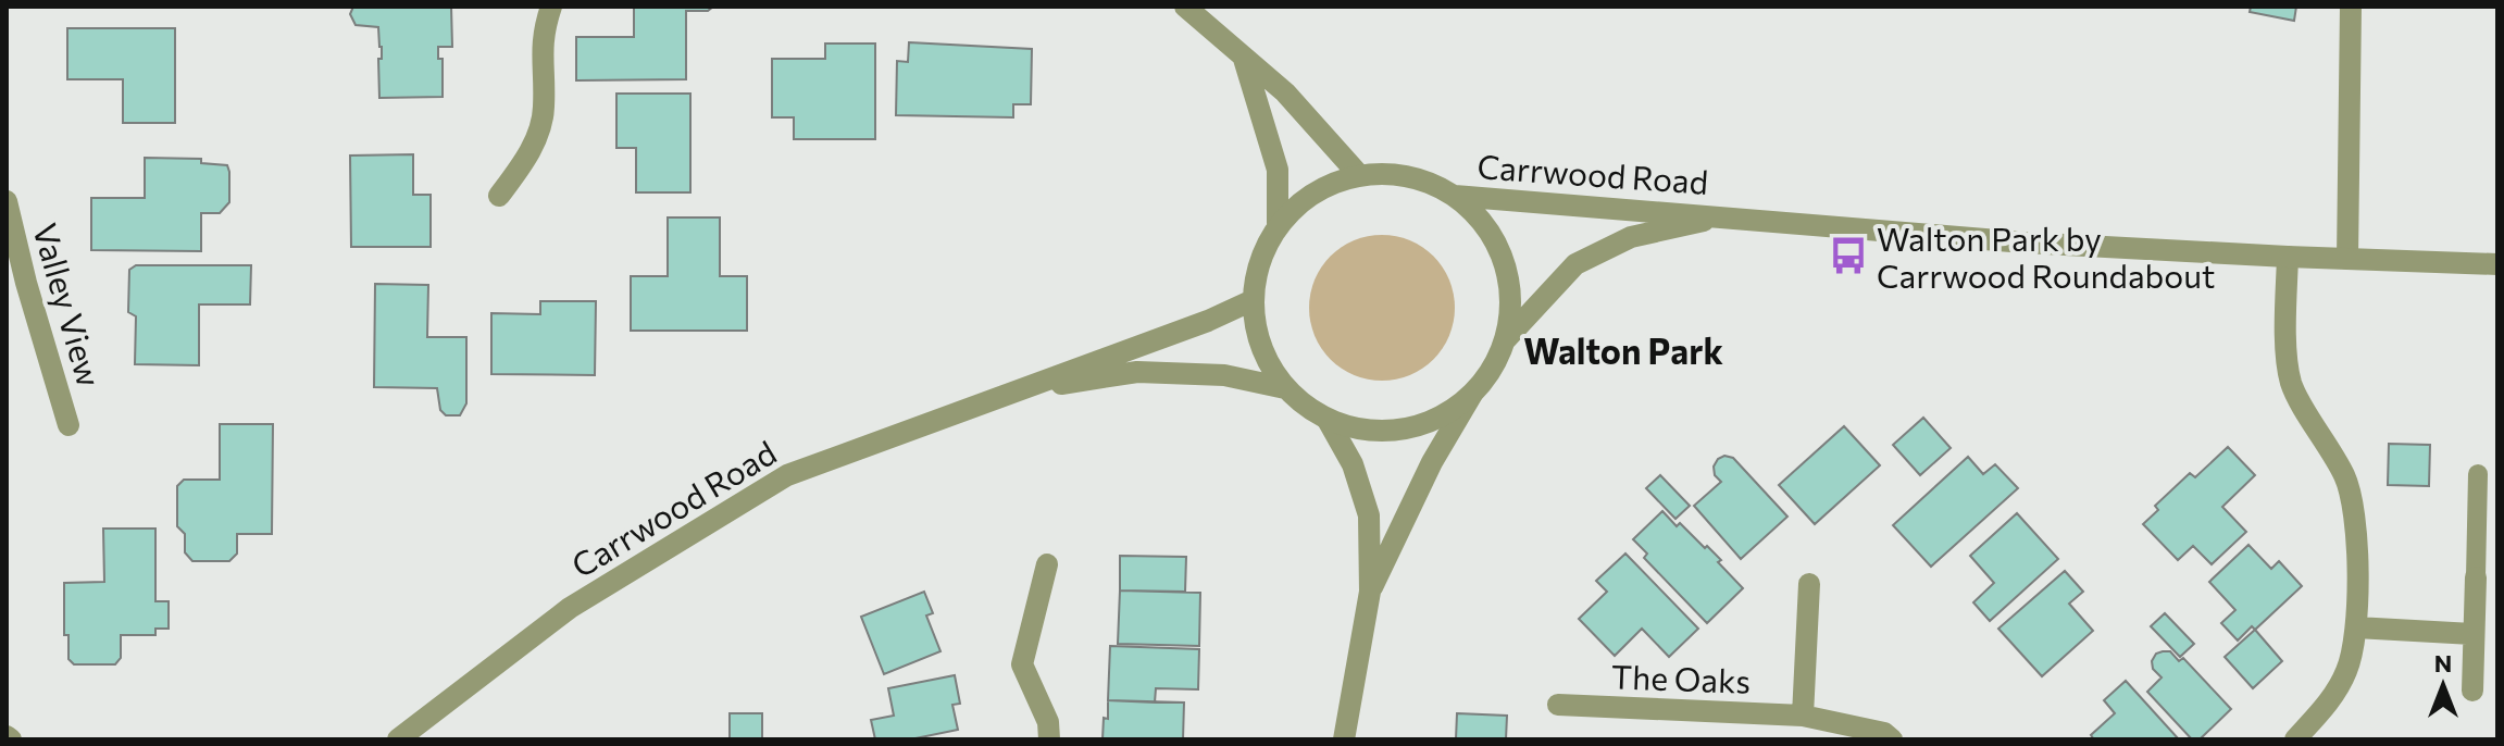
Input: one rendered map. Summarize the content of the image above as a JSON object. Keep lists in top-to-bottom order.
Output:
{
  "streets": {
    "street": ["Carrwood Road", "Valley View", "The Oaks"]
  },
  "districts": ["Walton Park"],
  "places": {
    "bus stop": ["Walton Park by Carrwood Roundabout"]
  },
  "north": "top"
}
